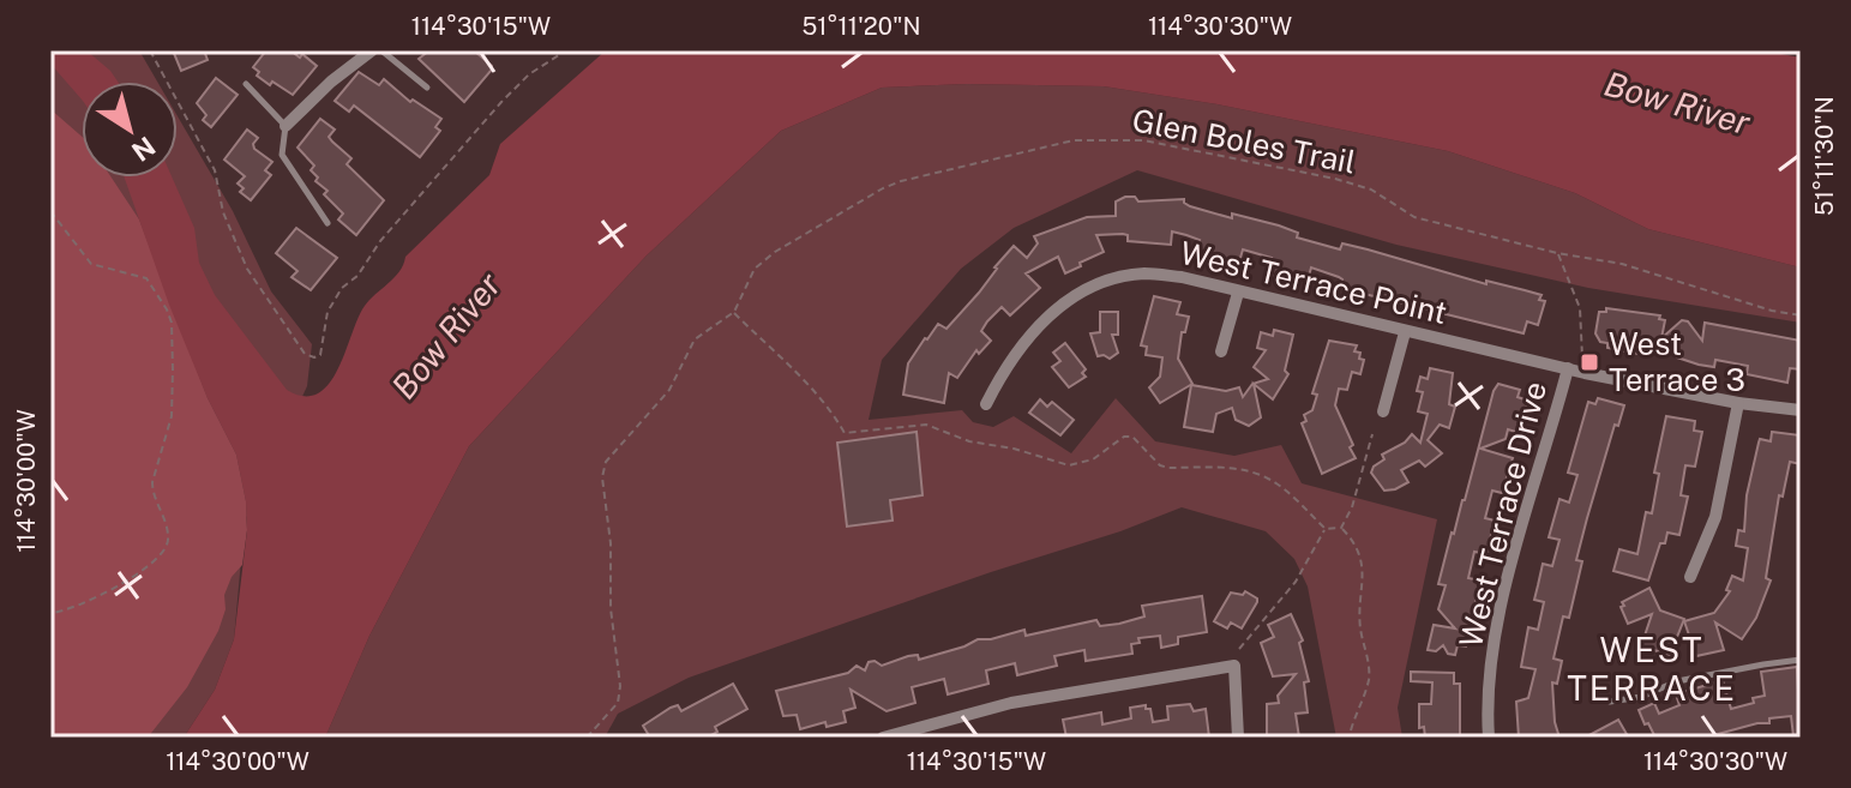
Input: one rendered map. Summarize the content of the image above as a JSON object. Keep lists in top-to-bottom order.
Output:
{
  "streets": {
    "street": ["West Terrace Point", "West Terrace Drive"],
    "path": ["Glen Boles Trail"]
  },
  "crossings": [
    ["West Terrace Point", "West Terrace Drive"]
  ],
  "districts": ["WEST TERRACE"],
  "water": ["Bow River"],
  "places": {
    "transit": ["West Terrace 3"]
  },
  "north": "bottom right",
  "coordinates": [
    "114°30'15\"W",
    "51°11'20\"N",
    "114°30'30\"W",
    "51°11'30\"N",
    "114°30'00\"W"
  ]
}
